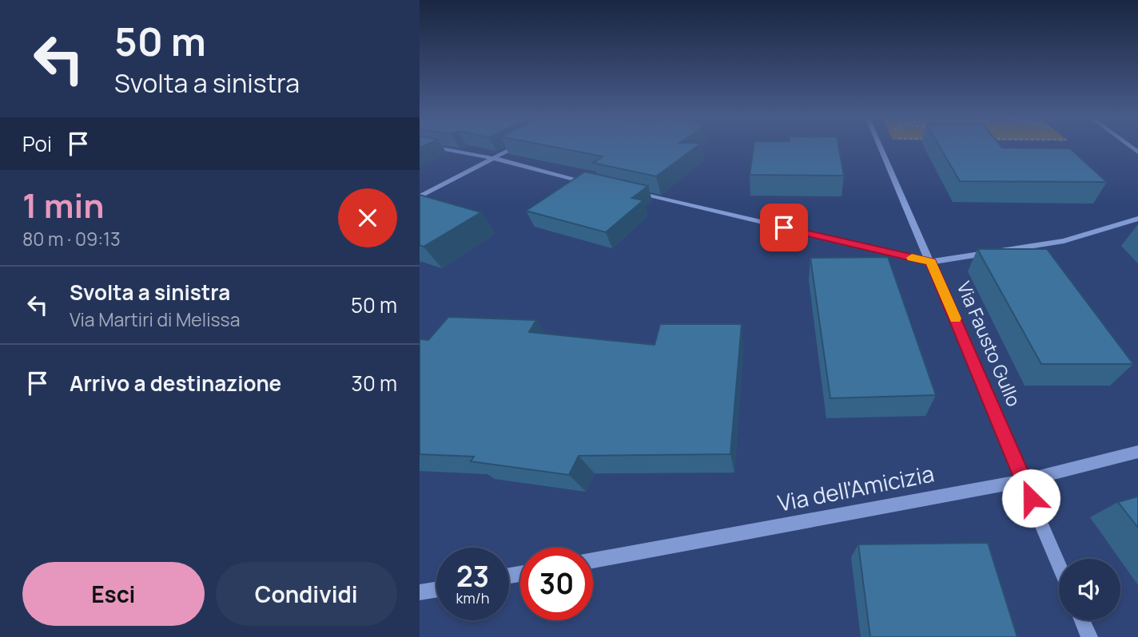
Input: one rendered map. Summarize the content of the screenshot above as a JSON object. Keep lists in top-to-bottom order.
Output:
{
  "streets": {
    "street": ["Via Fausto Gullo", "Via dell'Amicizia"]
  },
  "crossings": [
    ["Via Fausto Gullo", "Via dell'Amicizia"]
  ],
  "page": {
    "turn": ["50 m", "Svolta a sinistra"],
    "then": "Poi",
    "heading": ["1 min", "80 m · 09:13"],
    "list": [
      {
        "name": "Svolta a sinistra",
        "note": "Via Martiri di Melissa",
        "value": "50 m"
      },
      {
        "name": "Arrivo a destinazione",
        "value": "30 m"
      }
    ],
    "speed": "23 km/h",
    "limit": "30",
    "buttons": ["Esci", "Condividi"]
  }
}
